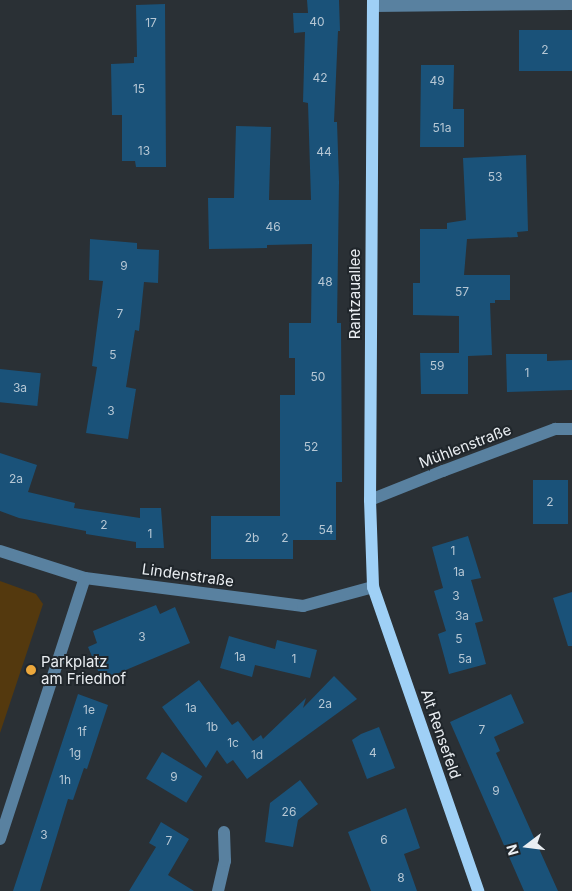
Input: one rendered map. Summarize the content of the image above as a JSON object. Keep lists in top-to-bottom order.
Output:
{
  "streets": {
    "main road": ["Rantzauallee", "Alt Rensefeld"],
    "street": ["Mühlenstraße", "Lindenstraße"]
  },
  "crossings": [
    ["Rantzauallee", "Mühlenstraße"],
    ["Rantzauallee", "Lindenstraße"],
    ["Rantzauallee", "Alt Rensefeld"],
    ["Lindenstraße", "Alt Rensefeld"]
  ],
  "places": ["Parkplatz am Friedhof"],
  "house_numbers": [
    "40",
    "17",
    "2",
    "42",
    "49",
    "15",
    "51a",
    "13",
    "44",
    "53",
    "46",
    "9",
    "48",
    "57",
    "7",
    "5",
    "59",
    "1",
    "50",
    "3a",
    "3",
    "52",
    "2a",
    "2",
    "2",
    "54",
    "1",
    "2b",
    "2",
    "1",
    "1a",
    "3",
    "3a",
    "3",
    "5",
    "1a",
    "1",
    "5a",
    "2a",
    "1a",
    "1e",
    "1b",
    "7",
    "1f",
    "1c",
    "1g",
    "4",
    "1d",
    "9",
    "1h",
    "9",
    "26",
    "3",
    "6",
    "7",
    "8"
  ],
  "north": "left"
}
